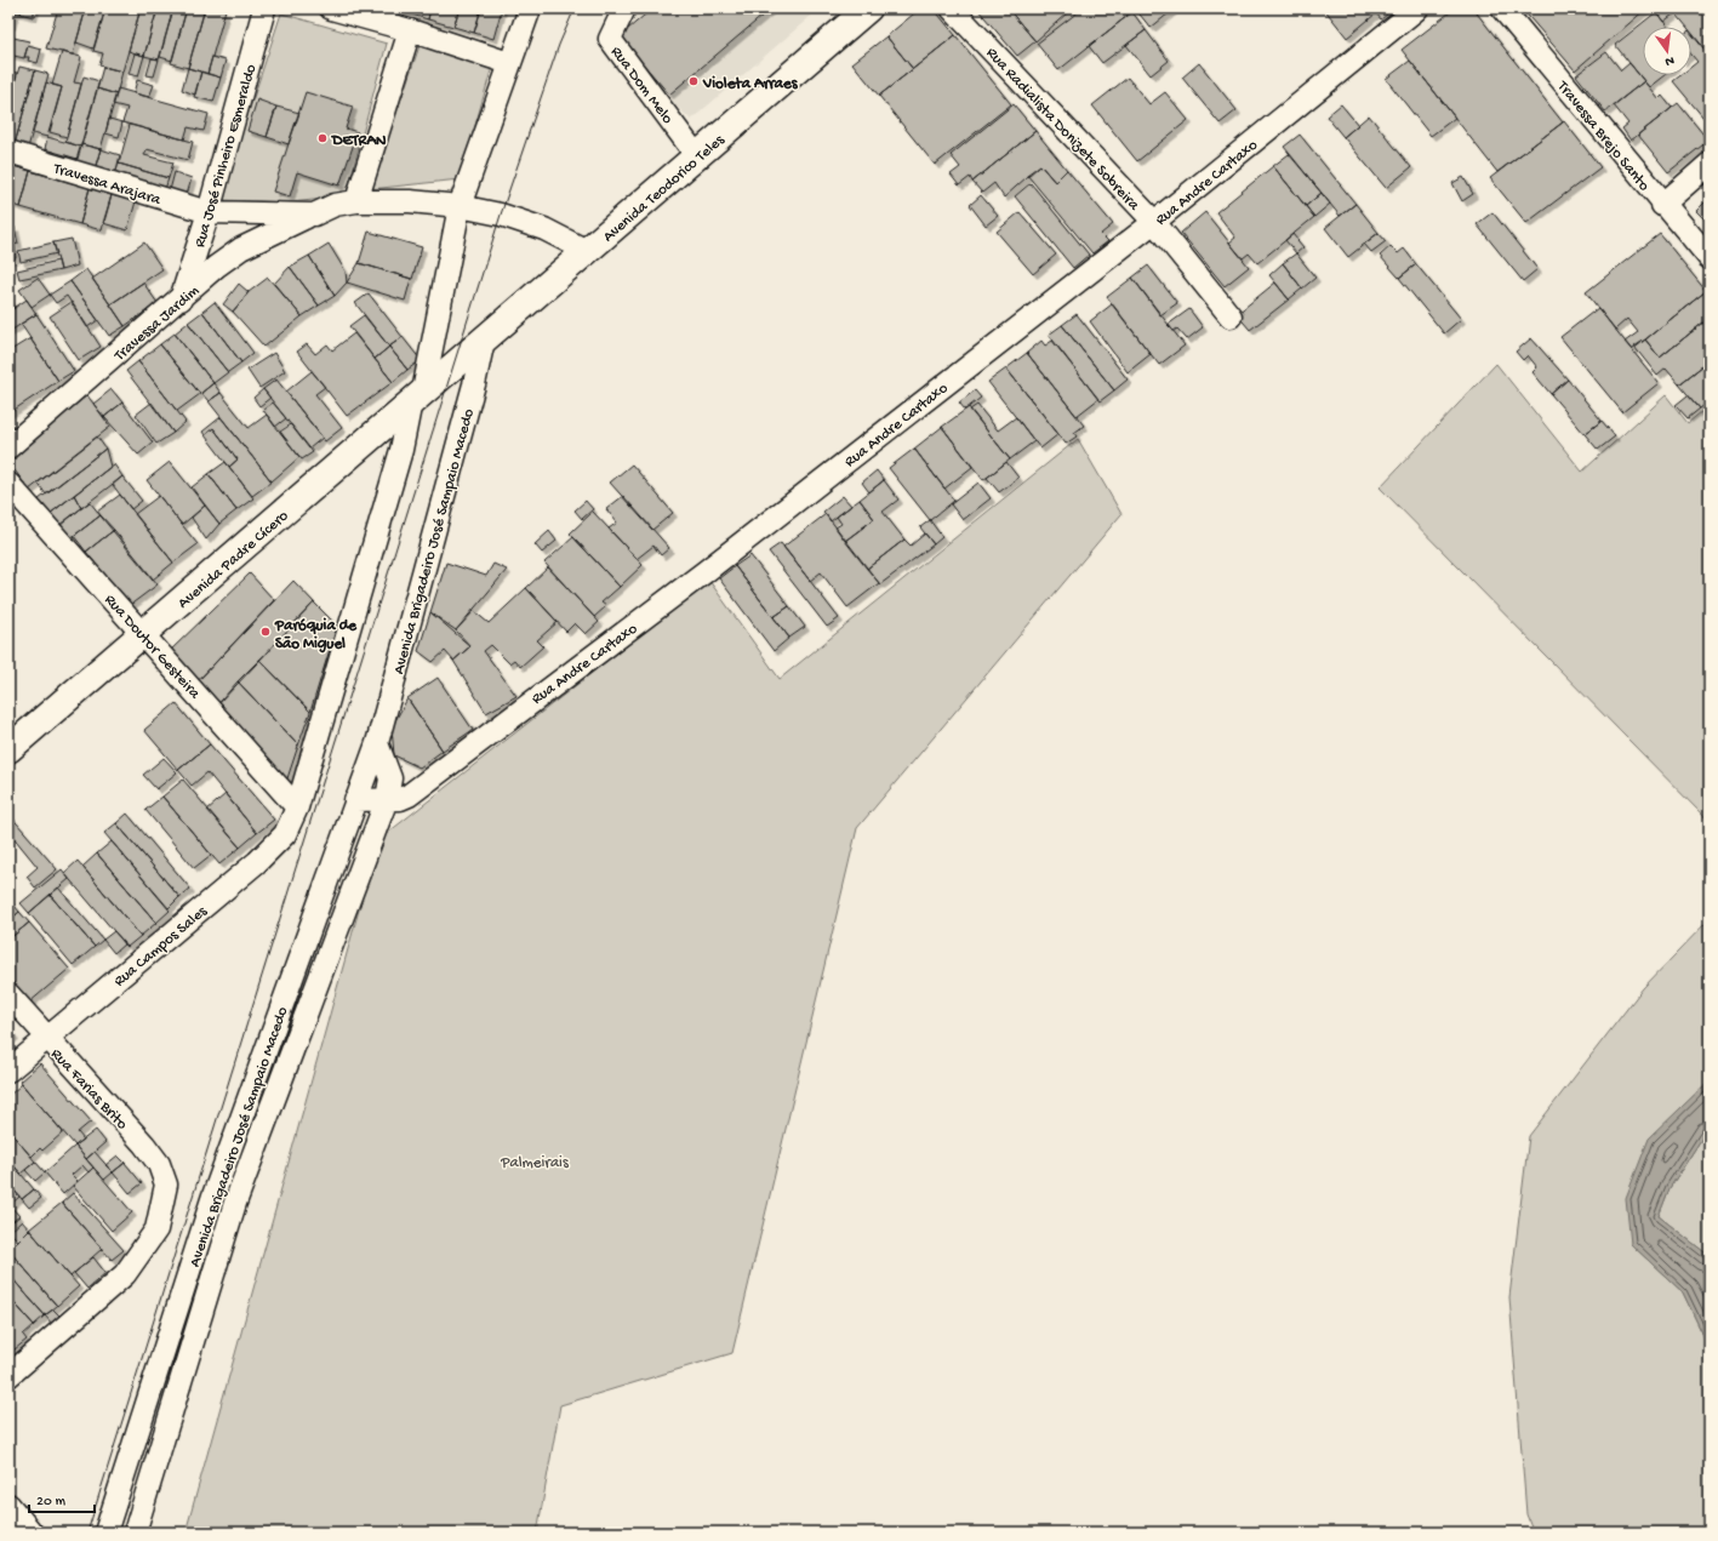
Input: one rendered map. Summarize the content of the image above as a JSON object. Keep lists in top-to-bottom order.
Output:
{
  "streets": {
    "main road": ["Avenida Teodorico Teles", "Avenida Padre Cícero"],
    "street": [
      "Rua Dom Melo",
      "Rua Radialista Donizete Sobreira",
      "Travessa Brejo Santo",
      "Rua José Pinheiro Esmeraldo",
      "Rua Andre Cartaxo",
      "Travessa Arajara",
      "Travessa Jardim",
      "Avenida Brigadeiro José Sampaio Macedo",
      "Rua Doutor Gesteira",
      "Rua Campos Sales",
      "Rua Farias Brito"
    ]
  },
  "crossings": [
    ["Rua Dom Melo", "Avenida Teodorico Teles"],
    ["Rua Radialista Donizete Sobreira", "Rua Andre Cartaxo"],
    ["Rua José Pinheiro Esmeraldo", "Travessa Arajara"],
    ["Rua José Pinheiro Esmeraldo", "Travessa Jardim"],
    ["Rua Andre Cartaxo", "Avenida Brigadeiro José Sampaio Macedo"],
    ["Travessa Arajara", "Travessa Jardim"],
    ["Avenida Teodorico Teles", "Travessa Jardim"],
    ["Avenida Teodorico Teles", "Avenida Brigadeiro José Sampaio Macedo"],
    ["Avenida Teodorico Teles", "Avenida Padre Cícero"],
    ["Avenida Padre Cícero", "Rua Doutor Gesteira"],
    ["Rua Doutor Gesteira", "Rua Campos Sales"],
    ["Rua Campos Sales", "Rua Farias Brito"]
  ],
  "parks": ["Palmeirais"],
  "places": ["Violeta Arraes", "DETRAN", "Paróquia de São Miguel"],
  "scale_bar": "20 m",
  "north": "bottom"
}
